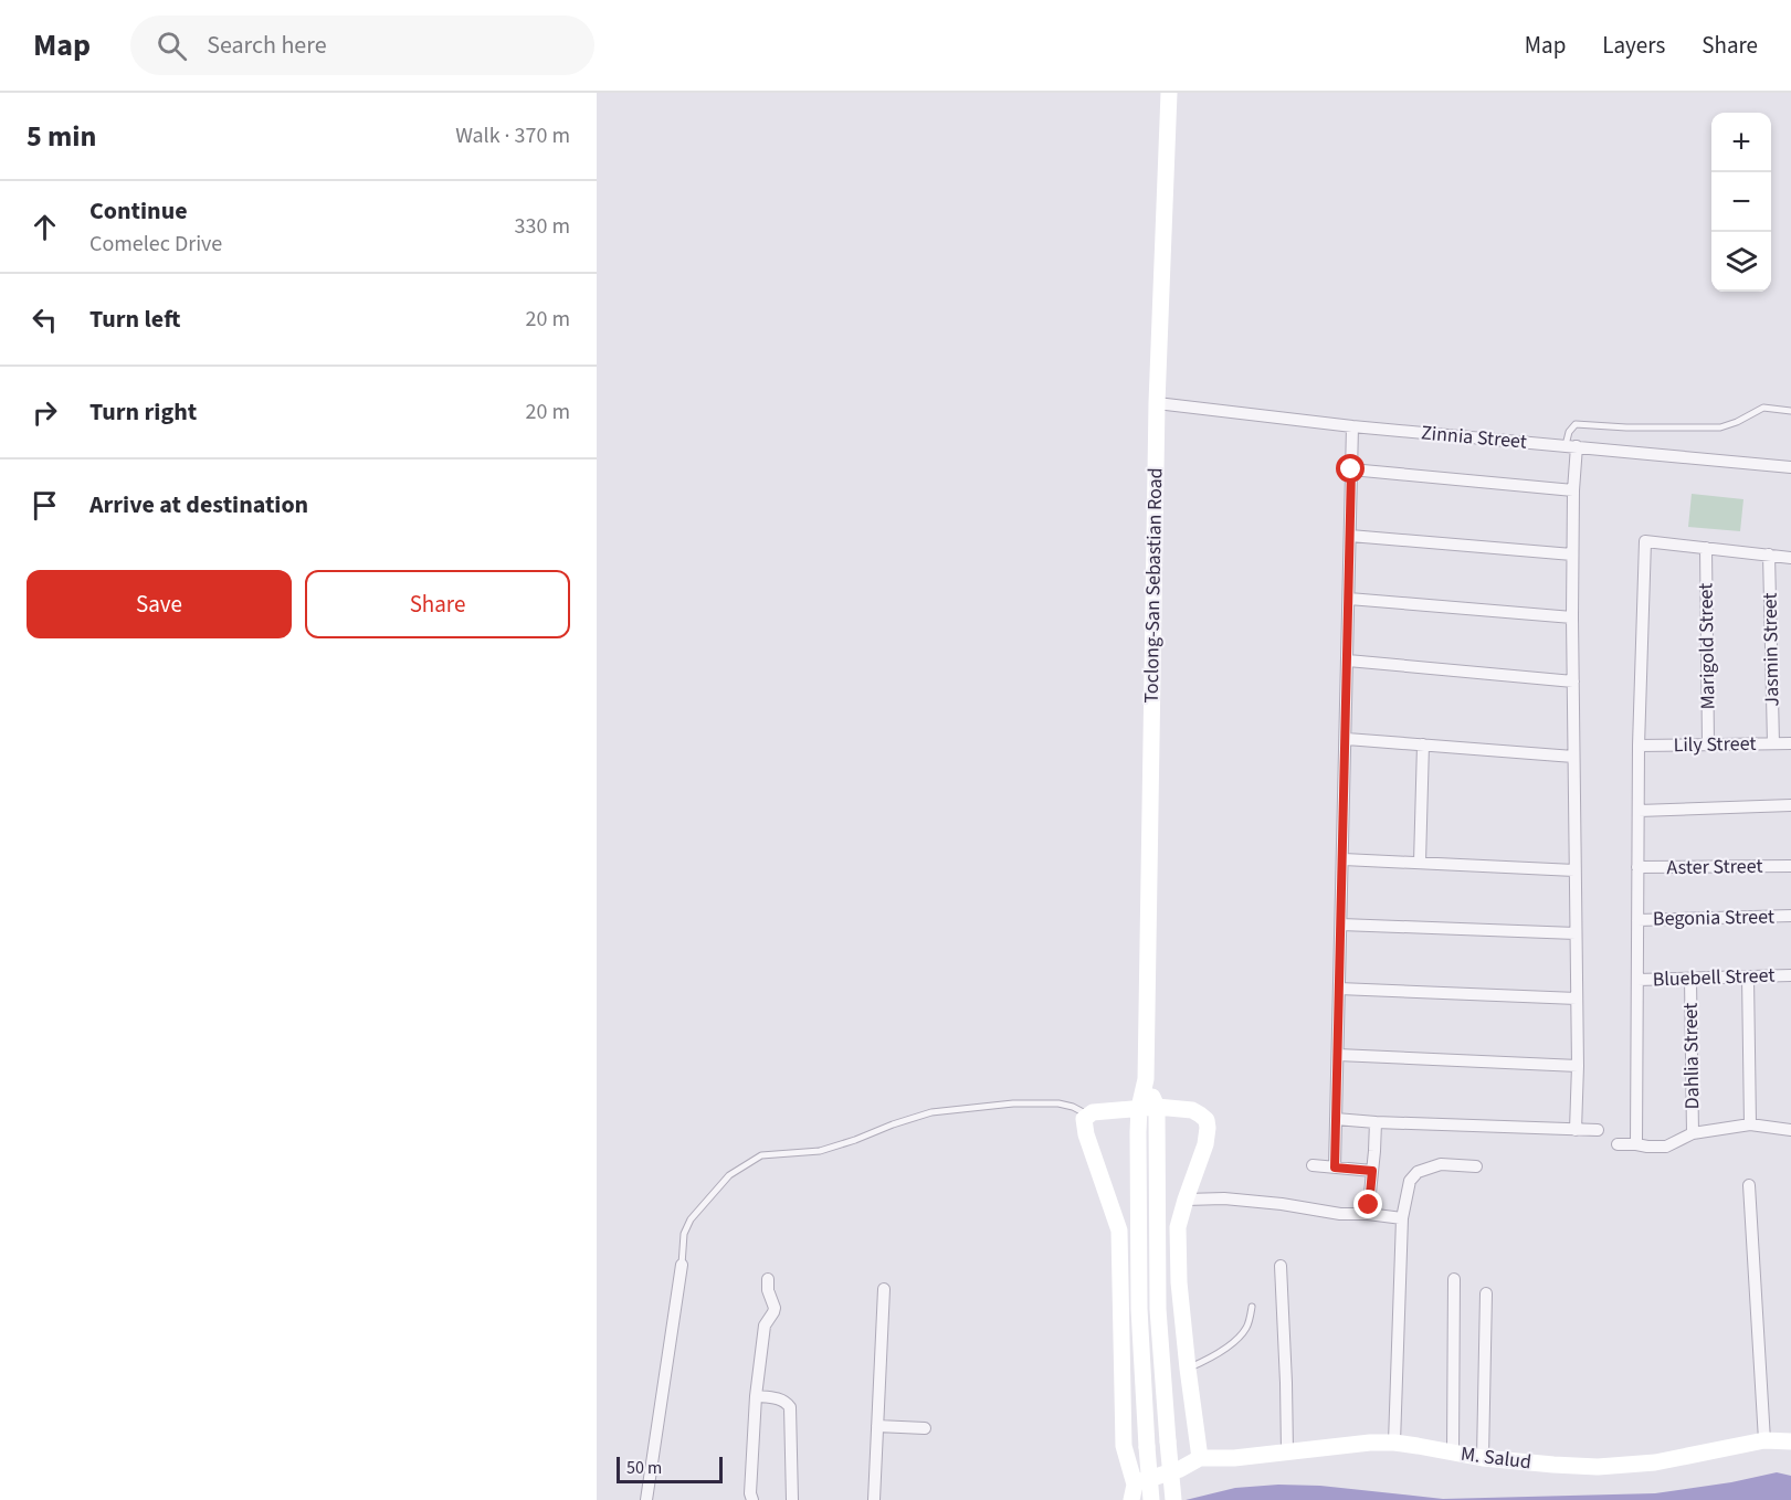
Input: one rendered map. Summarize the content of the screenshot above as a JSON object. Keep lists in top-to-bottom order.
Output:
{
  "streets": {
    "main road": ["Toclong-San Sebastian Road", "M. Salud"],
    "street": [
      "Zinnia Street",
      "Marigold Street",
      "Jasmin Street",
      "Lily Street",
      "Aster Street",
      "Begonia Street",
      "Bluebell Street",
      "Dahlia Street"
    ]
  },
  "crossings": [
    ["Zinnia Street", "Toclong-San Sebastian Road"],
    ["Marigold Street", "Lily Street"],
    ["Jasmin Street", "Lily Street"],
    ["Bluebell Street", "Dahlia Street"]
  ],
  "scale_bar": "50 m",
  "page": {
    "header": "Map",
    "search": "Search here",
    "nav": ["Map", "Layers", "Share"],
    "heading": ["5 min", "Walk · 370 m"],
    "map_buttons": ["+", "−"],
    "list": [
      ["Continue", "Comelec Drive", "330 m"],
      ["Turn left", "20 m"],
      ["Turn right", "20 m"],
      "Arrive at destination"
    ],
    "buttons": ["Save", "Share"],
    "scale": "50 m"
  }
}
